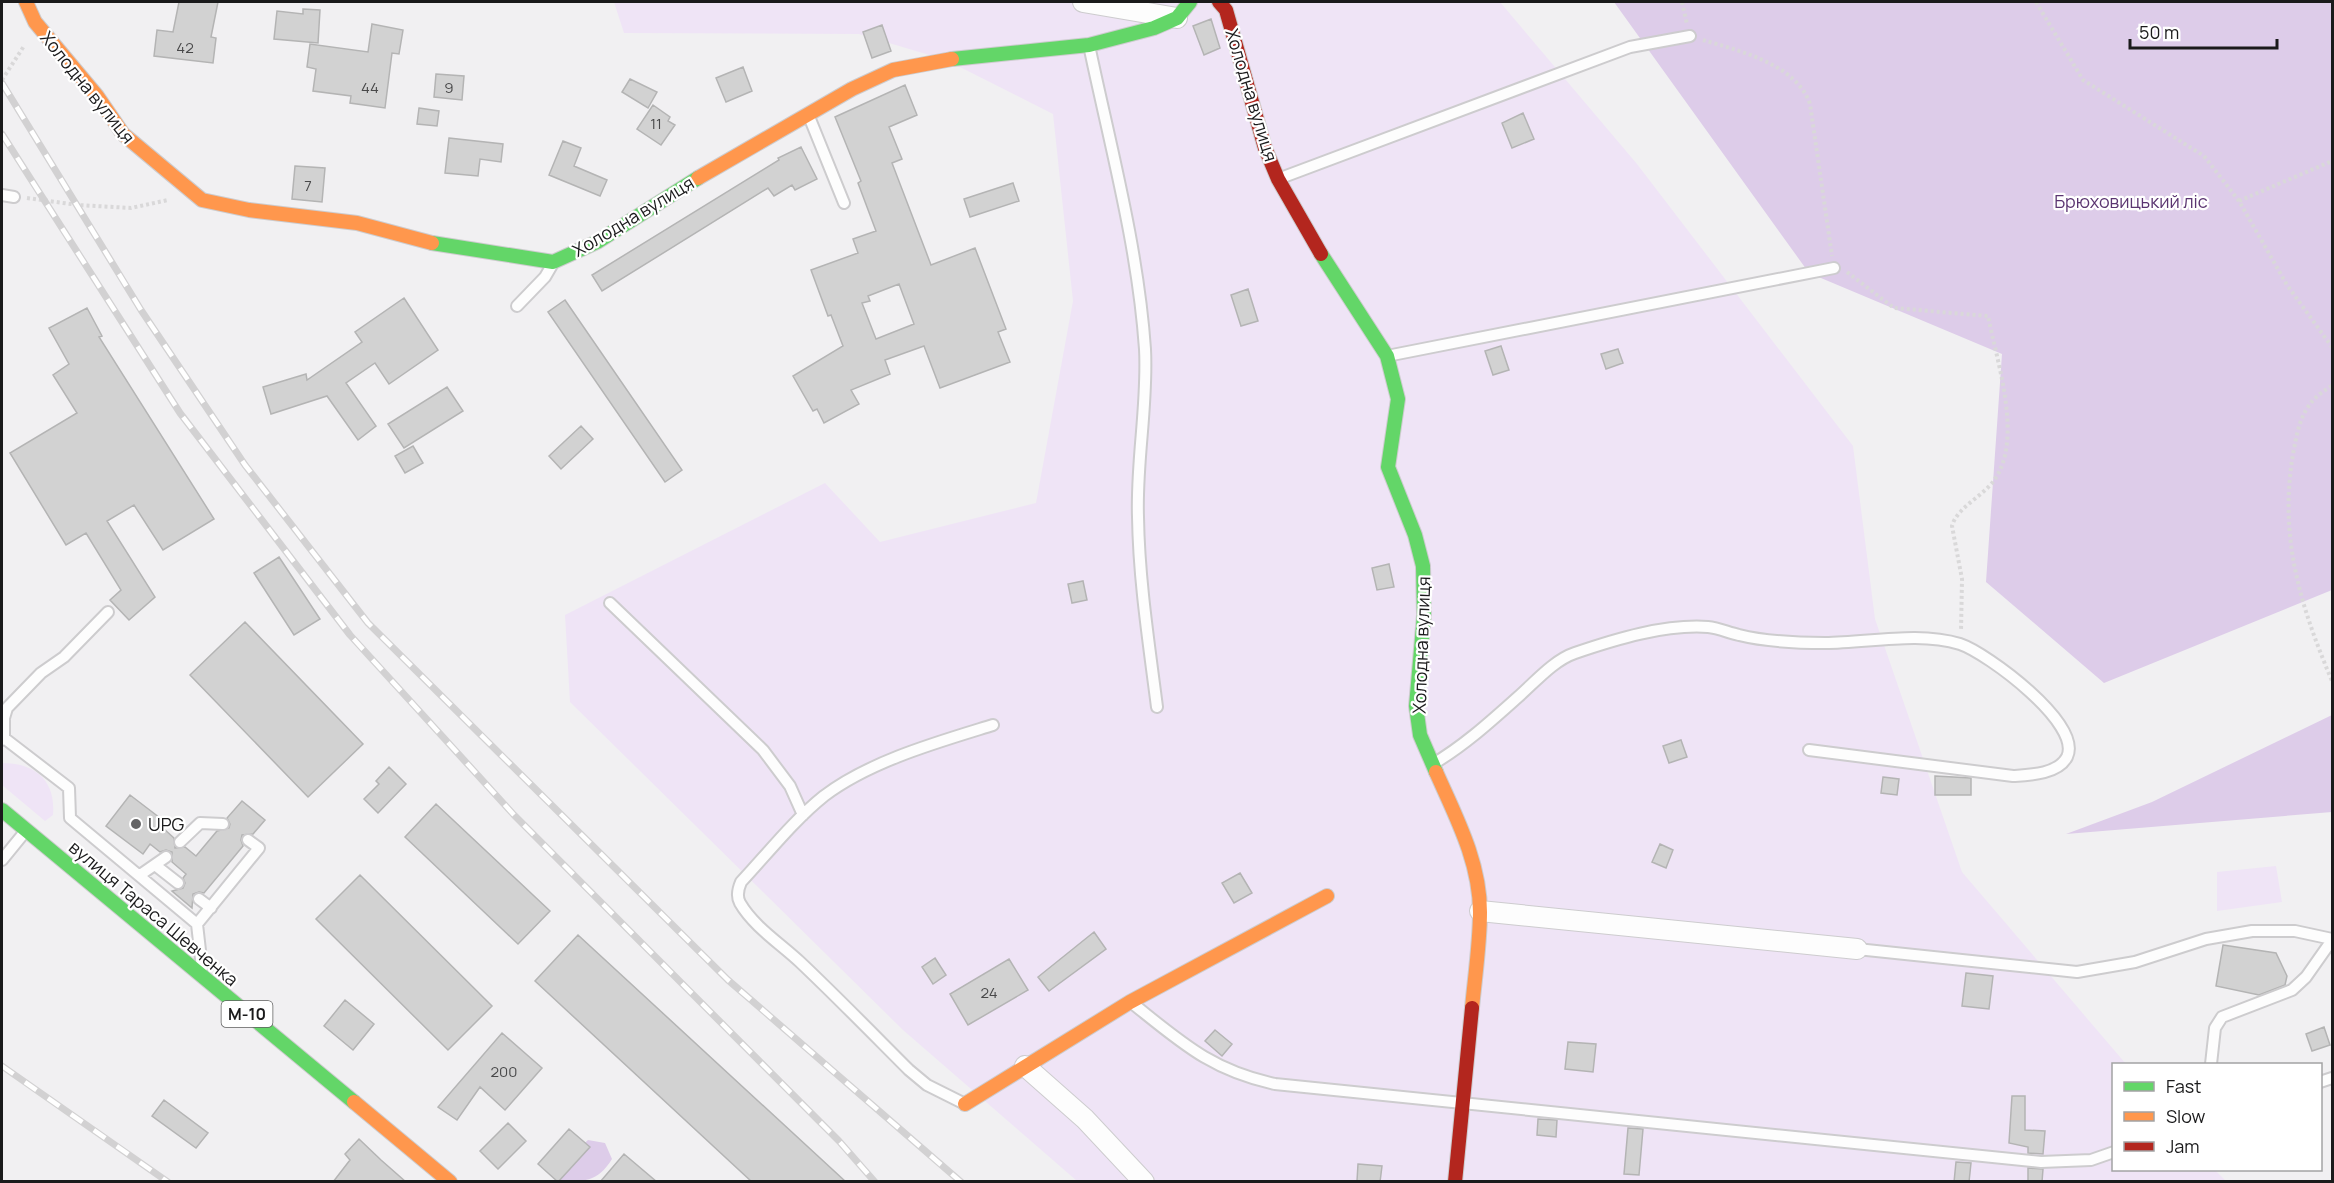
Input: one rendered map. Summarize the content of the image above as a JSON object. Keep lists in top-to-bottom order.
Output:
{
  "streets": {
    "street": ["Холодна вулиця", "вулиця Тараса Шевченка", "М-10"]
  },
  "parks": ["Брюховицький ліс"],
  "places": ["UPG"],
  "house_numbers": [
    "42",
    "44",
    "9",
    "11",
    "7",
    "24",
    "200"
  ],
  "legend": ["Fast", "Slow", "Jam"],
  "scale_bar": "50 m"
}
